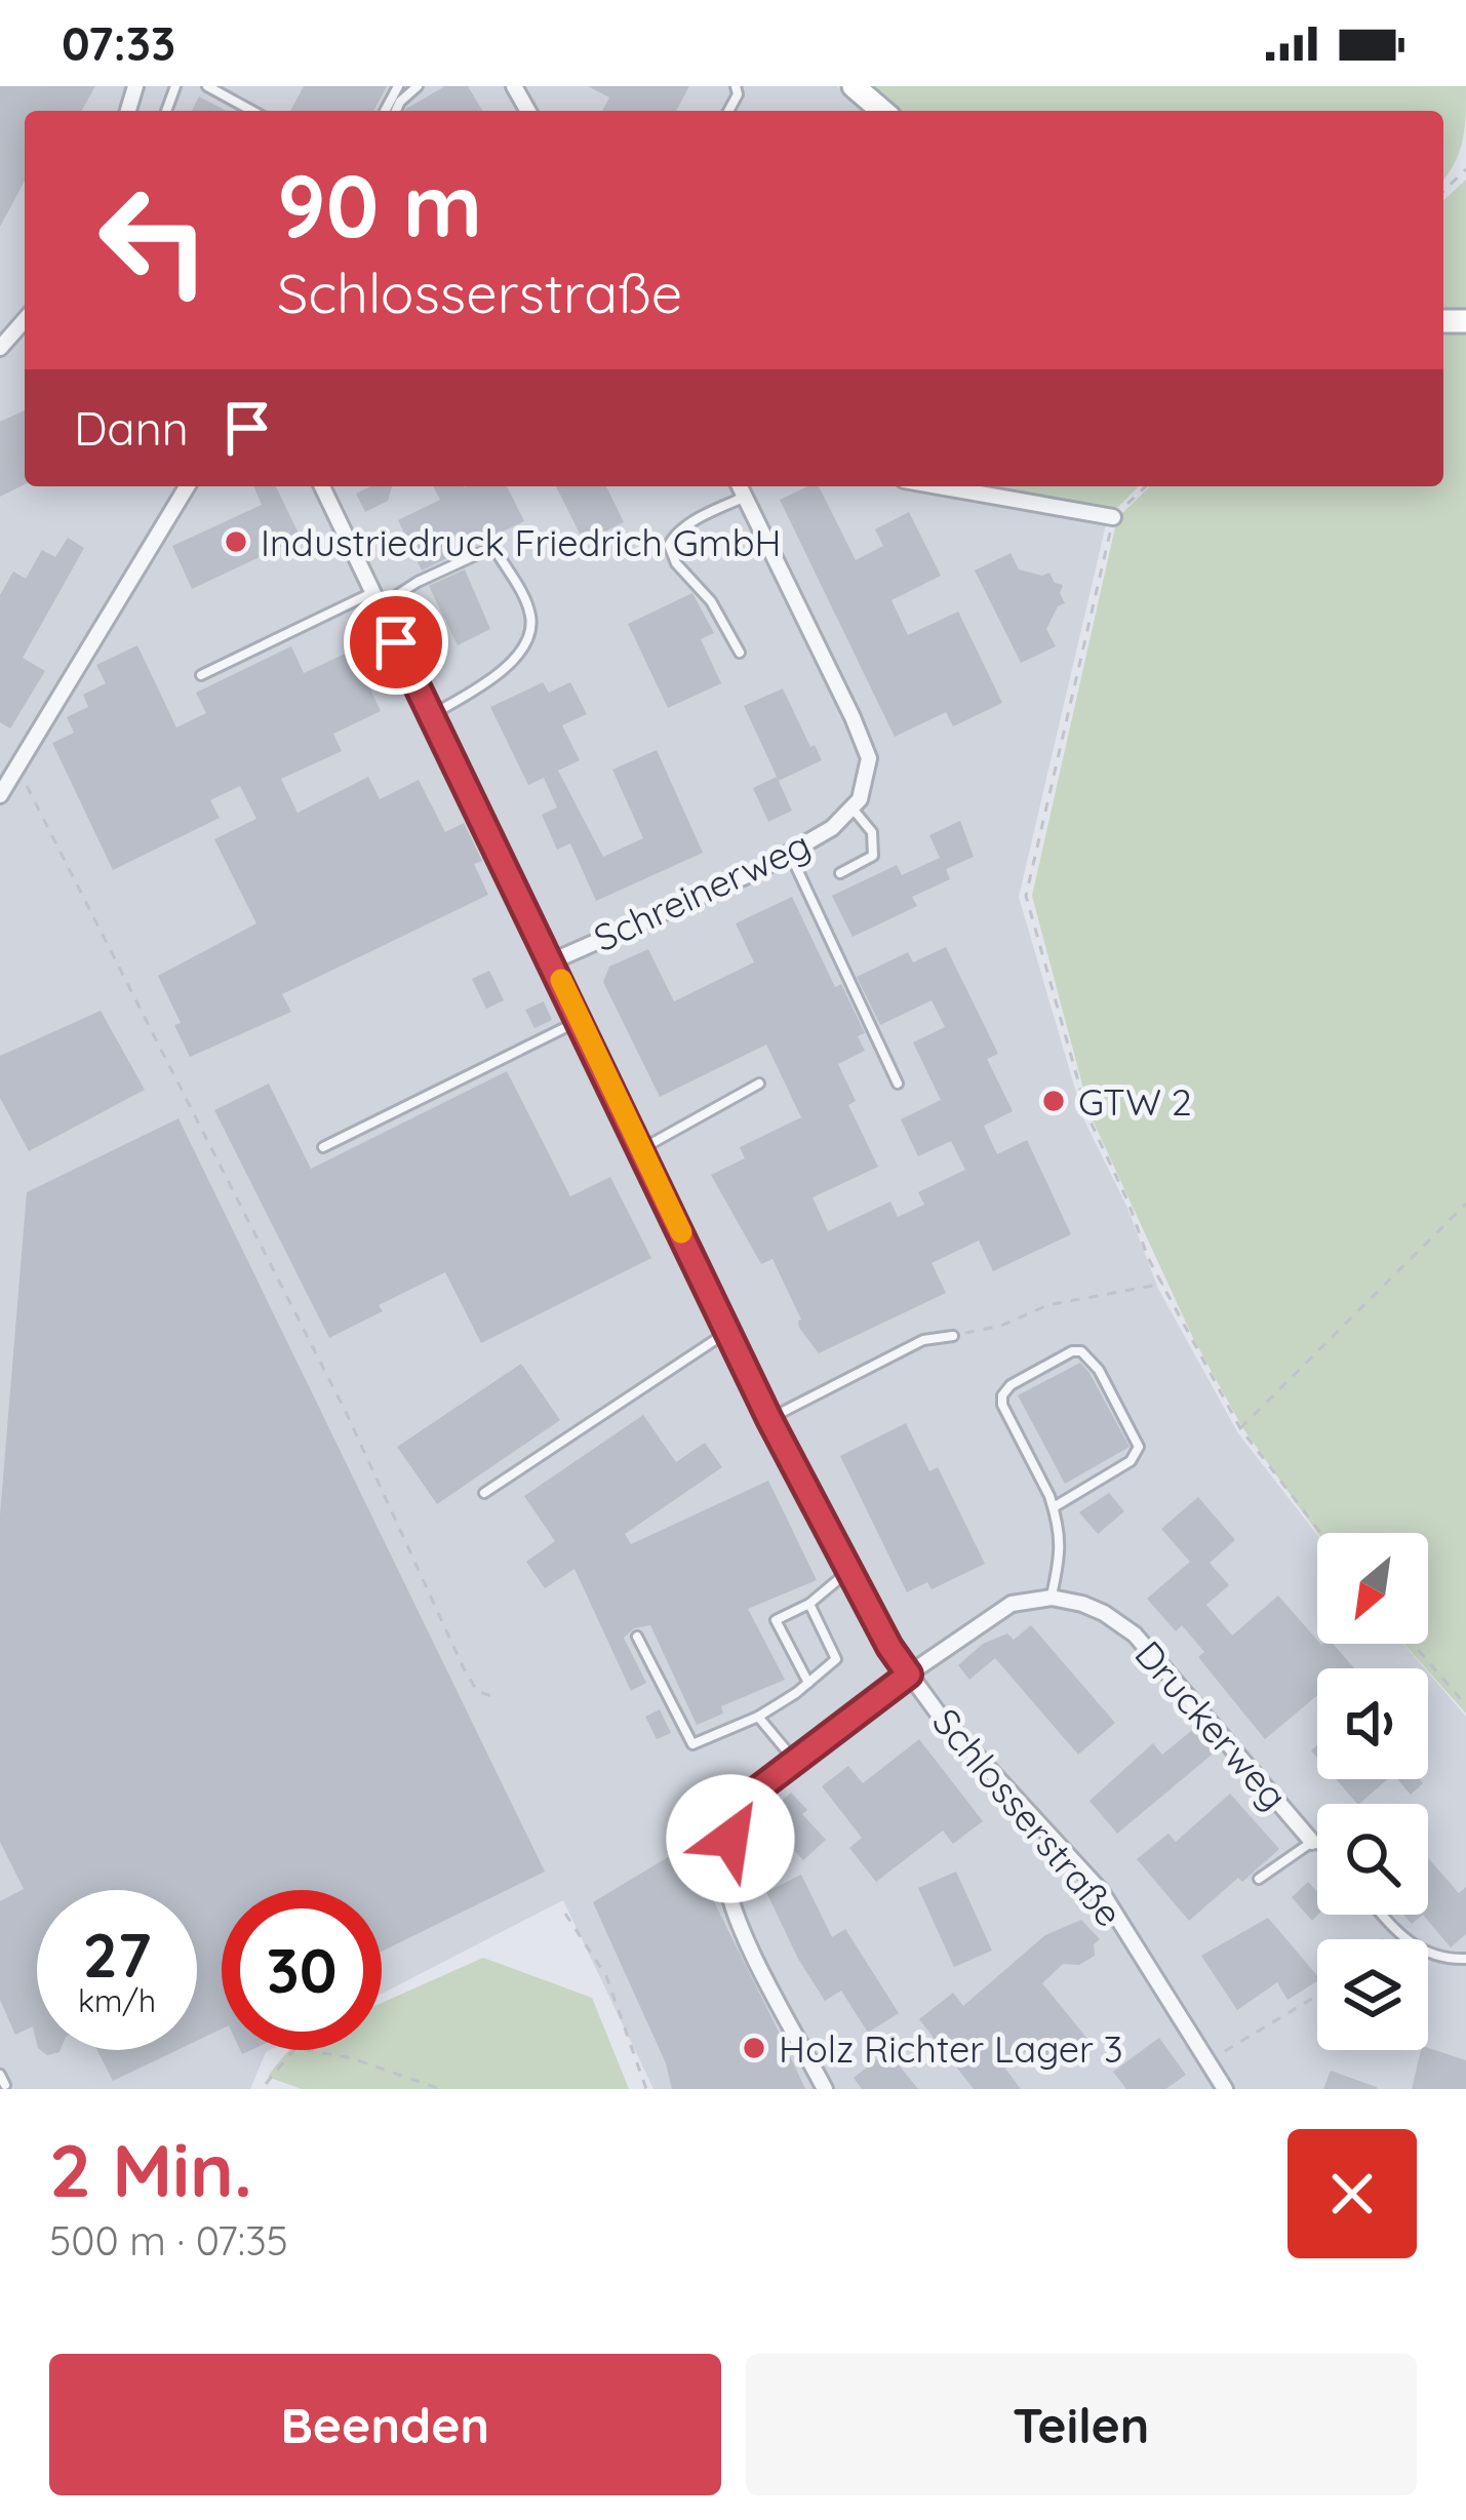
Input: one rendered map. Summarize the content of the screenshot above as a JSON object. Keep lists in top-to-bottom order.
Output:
{
  "streets": {
    "street": ["Schreinerweg", "Druckerweg", "Schlosserstraße"]
  },
  "crossings": [
    ["Schreinerweg", "Schlosserstraße"]
  ],
  "places": ["Industriedruck Friedrich GmbH", "GTW 2", "Holz Richter Lager 3"],
  "north": "bottom left",
  "page": {
    "status": "07:33",
    "turn": ["90 m", "Schlosserstraße"],
    "then": "Dann",
    "speed": "27 km/h",
    "limit": "30",
    "heading": ["2 Min.", "500 m · 07:35"],
    "buttons": ["Beenden", "Teilen"]
  }
}
